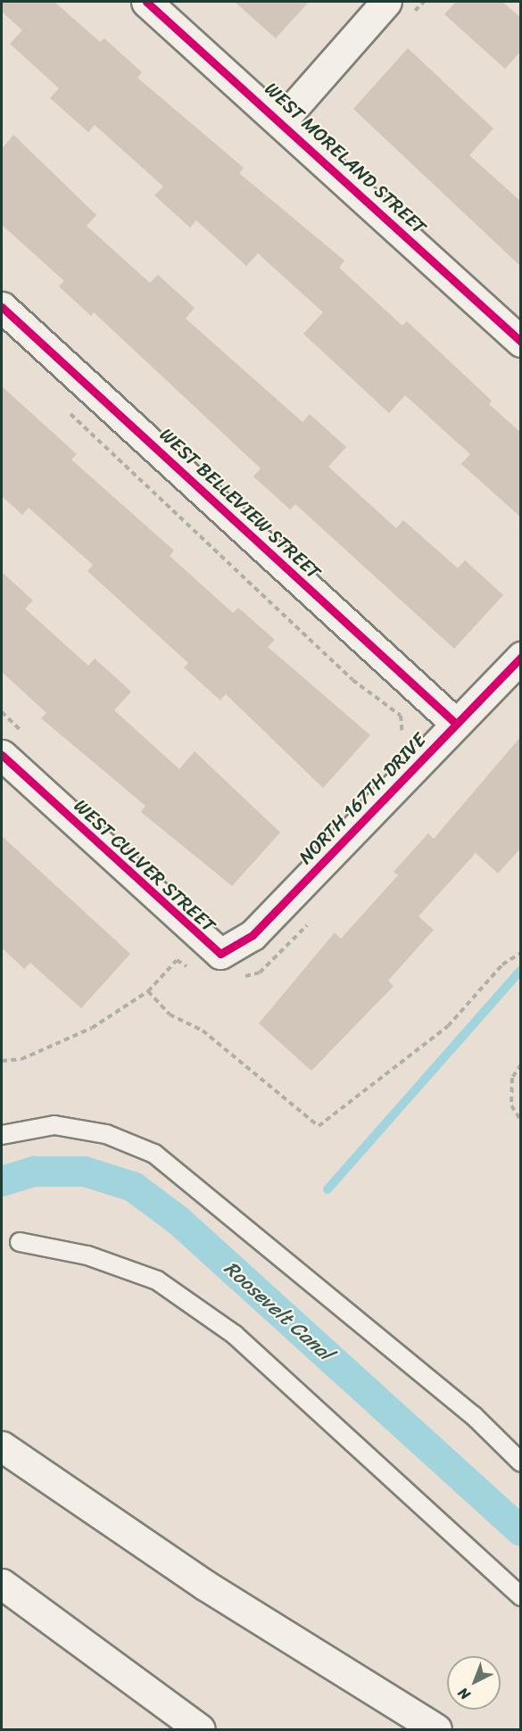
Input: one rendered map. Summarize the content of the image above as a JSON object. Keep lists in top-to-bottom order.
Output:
{
  "streets": {
    "main road": [
      "WEST MORELAND STREET",
      "WEST BELLEVIEW STREET",
      "NORTH 167TH DRIVE",
      "WEST CULVER STREET"
    ]
  },
  "crossings": [
    ["WEST BELLEVIEW STREET", "NORTH 167TH DRIVE"],
    ["NORTH 167TH DRIVE", "WEST CULVER STREET"]
  ],
  "water": ["Roosevelt Canal"],
  "north": "bottom left"
}
